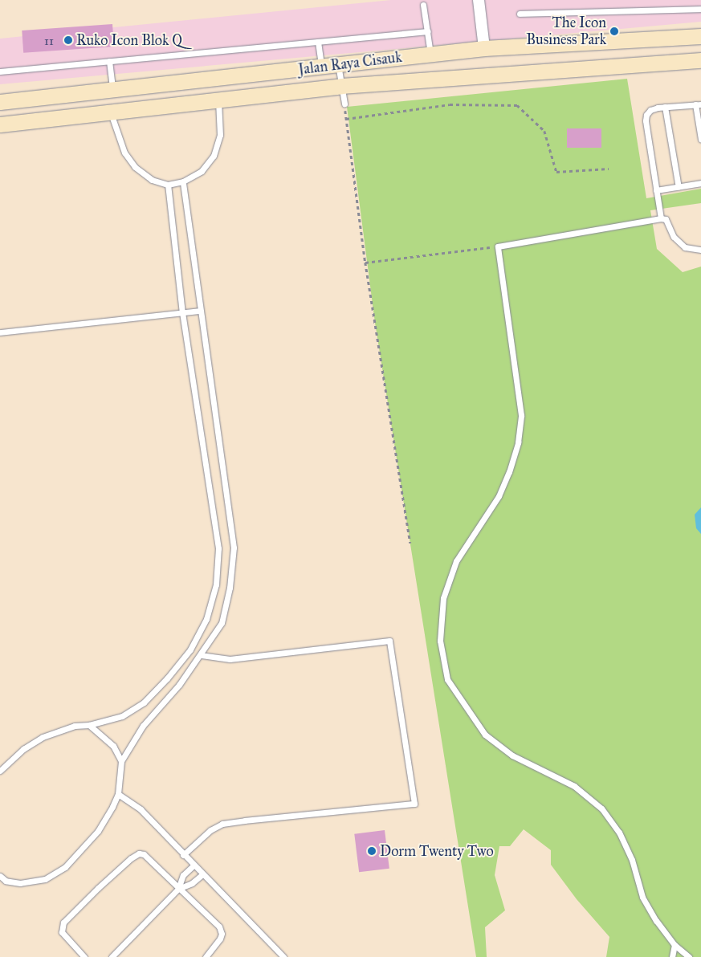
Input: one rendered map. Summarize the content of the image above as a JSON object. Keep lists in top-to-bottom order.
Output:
{
  "streets": {
    "main road": ["Jalan Raya Cisauk"]
  },
  "places": ["The Icon Business Park", "Ruko Icon Blok Q", "Dorm Twenty Two"],
  "house_numbers": ["11"]
}
